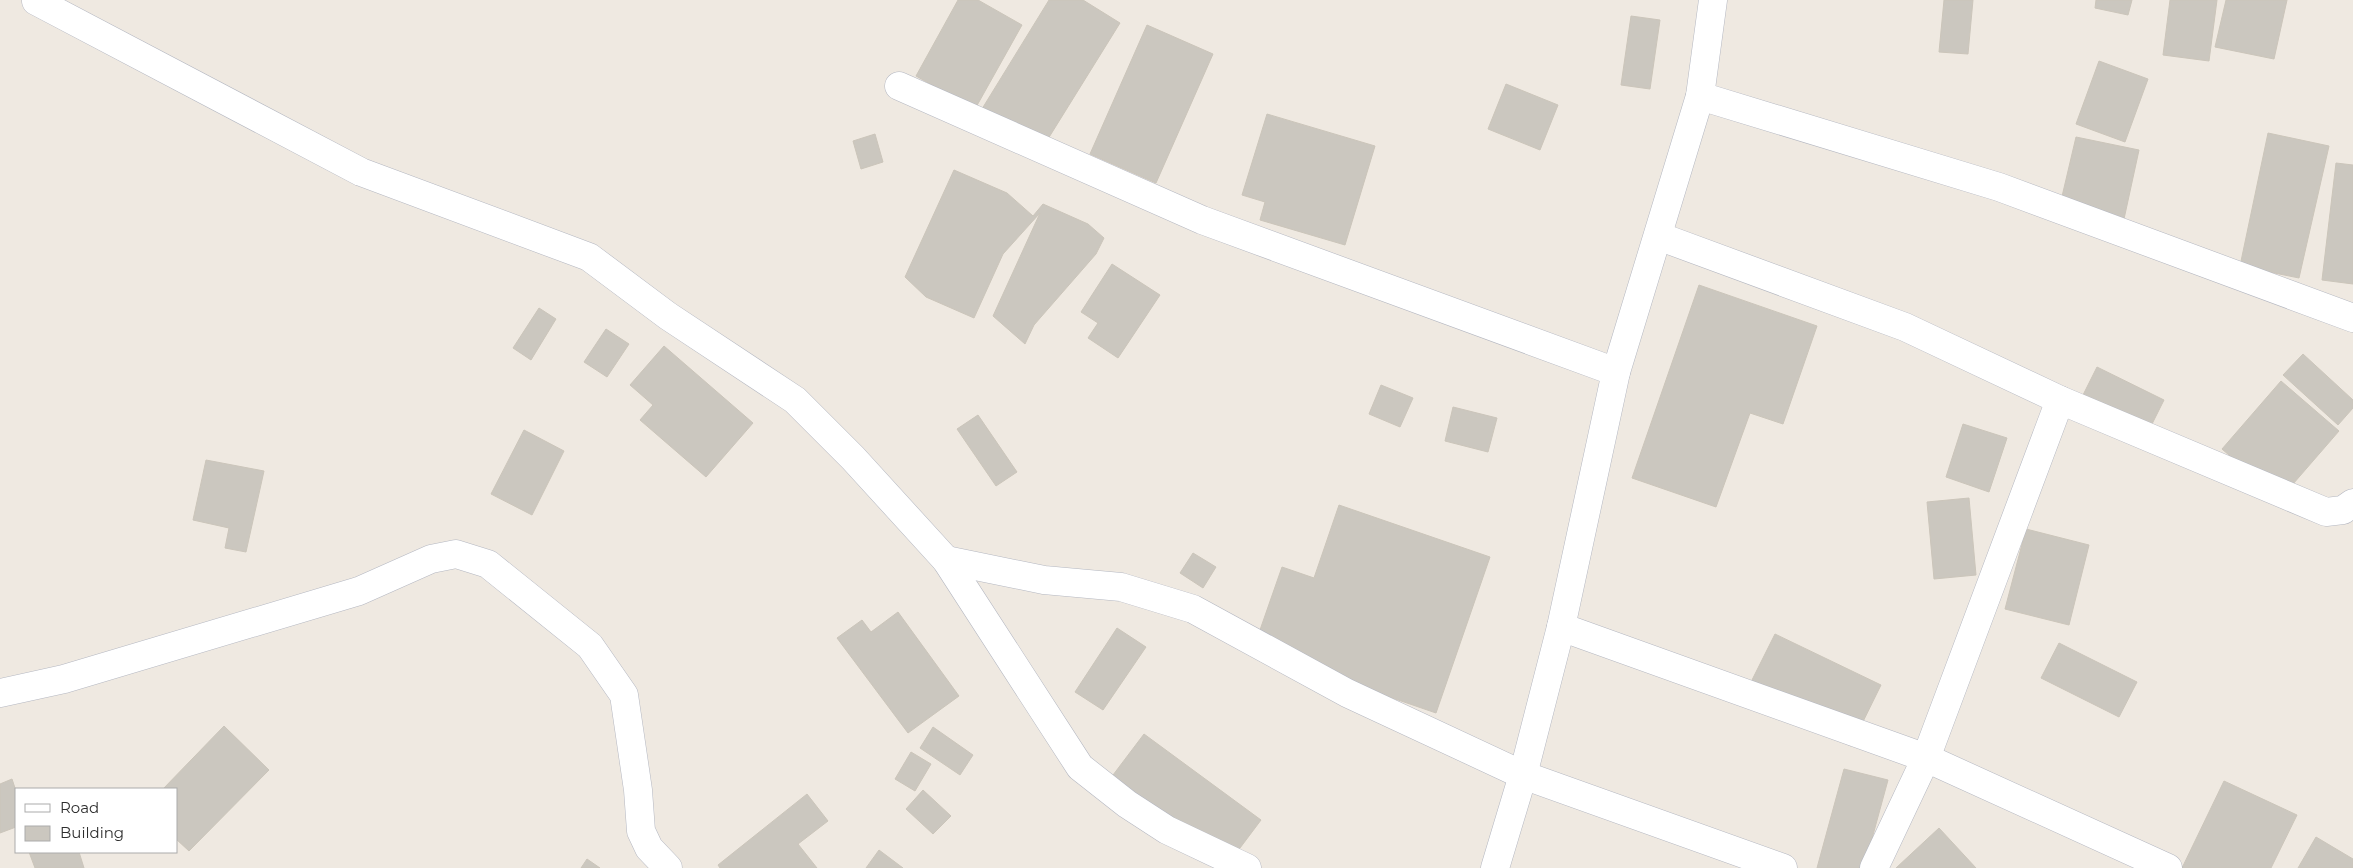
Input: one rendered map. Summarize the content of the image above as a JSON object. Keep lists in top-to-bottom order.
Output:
{
  "legend": ["Road", "Building"]
}
